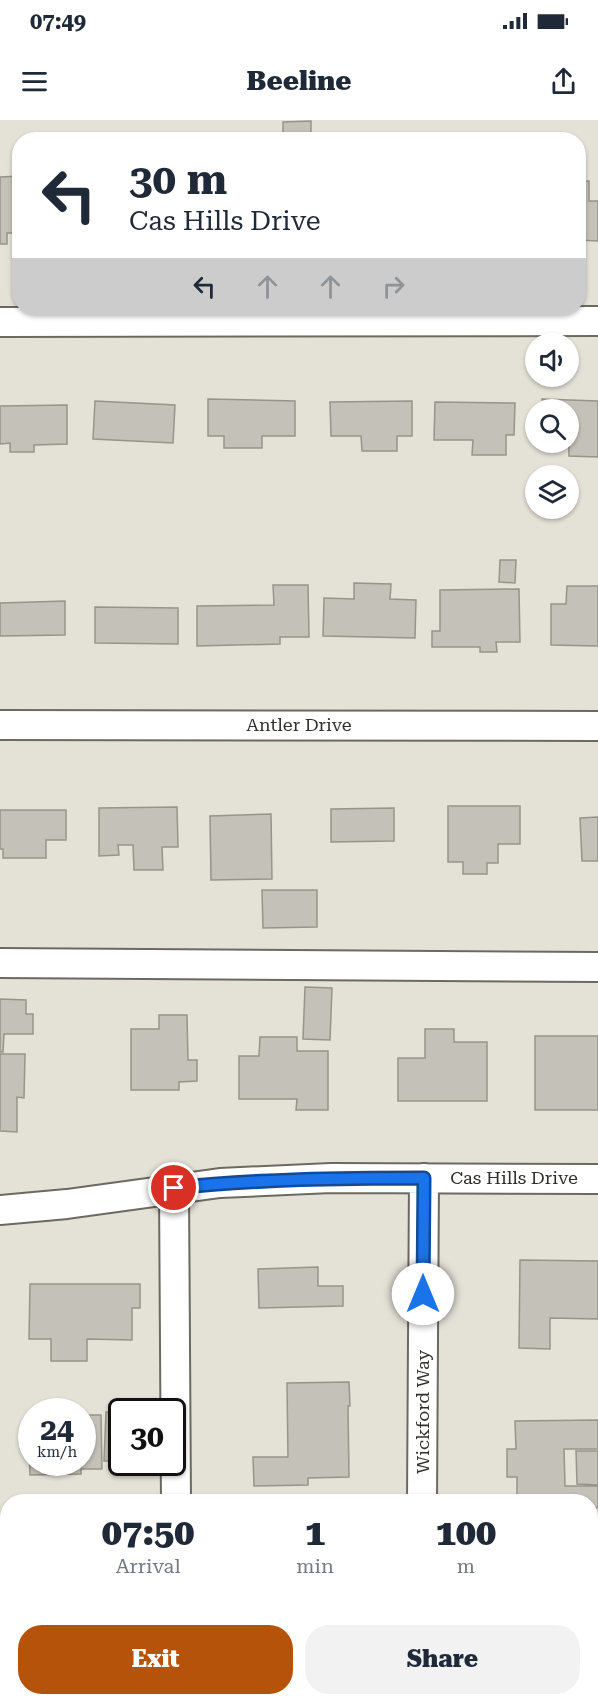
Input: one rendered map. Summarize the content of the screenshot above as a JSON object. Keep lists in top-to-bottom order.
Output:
{
  "streets": {
    "street": ["Antler Drive", "Cas Hills Drive", "Wickford Way"]
  },
  "crossings": [
    ["Cas Hills Drive", "Wickford Way"]
  ],
  "page": {
    "status": "07:49",
    "header": "Beeline",
    "turn": ["30 m", "Cas Hills Drive"],
    "speed": "24 km/h",
    "limit": "30",
    "eta": [
      "07:50",
      "Arrival",
      "1",
      "min",
      "100",
      "m"
    ],
    "buttons": ["Exit", "Share"]
  }
}
